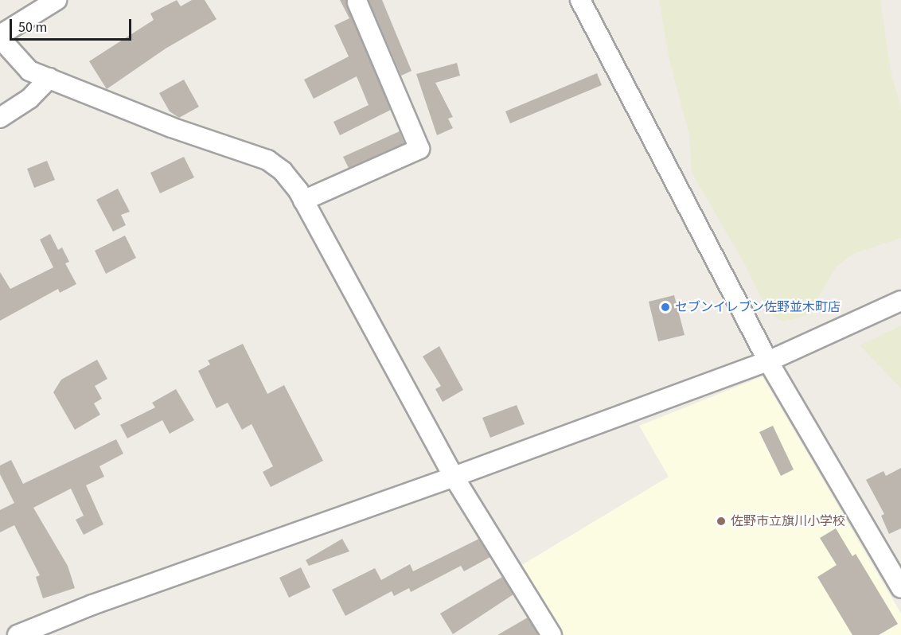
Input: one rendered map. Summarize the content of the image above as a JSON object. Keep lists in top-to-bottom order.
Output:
{
  "places": ["セブンイレブン佐野並木町店", "佐野市立旗川小学校"],
  "scale_bar": "50 m"
}
